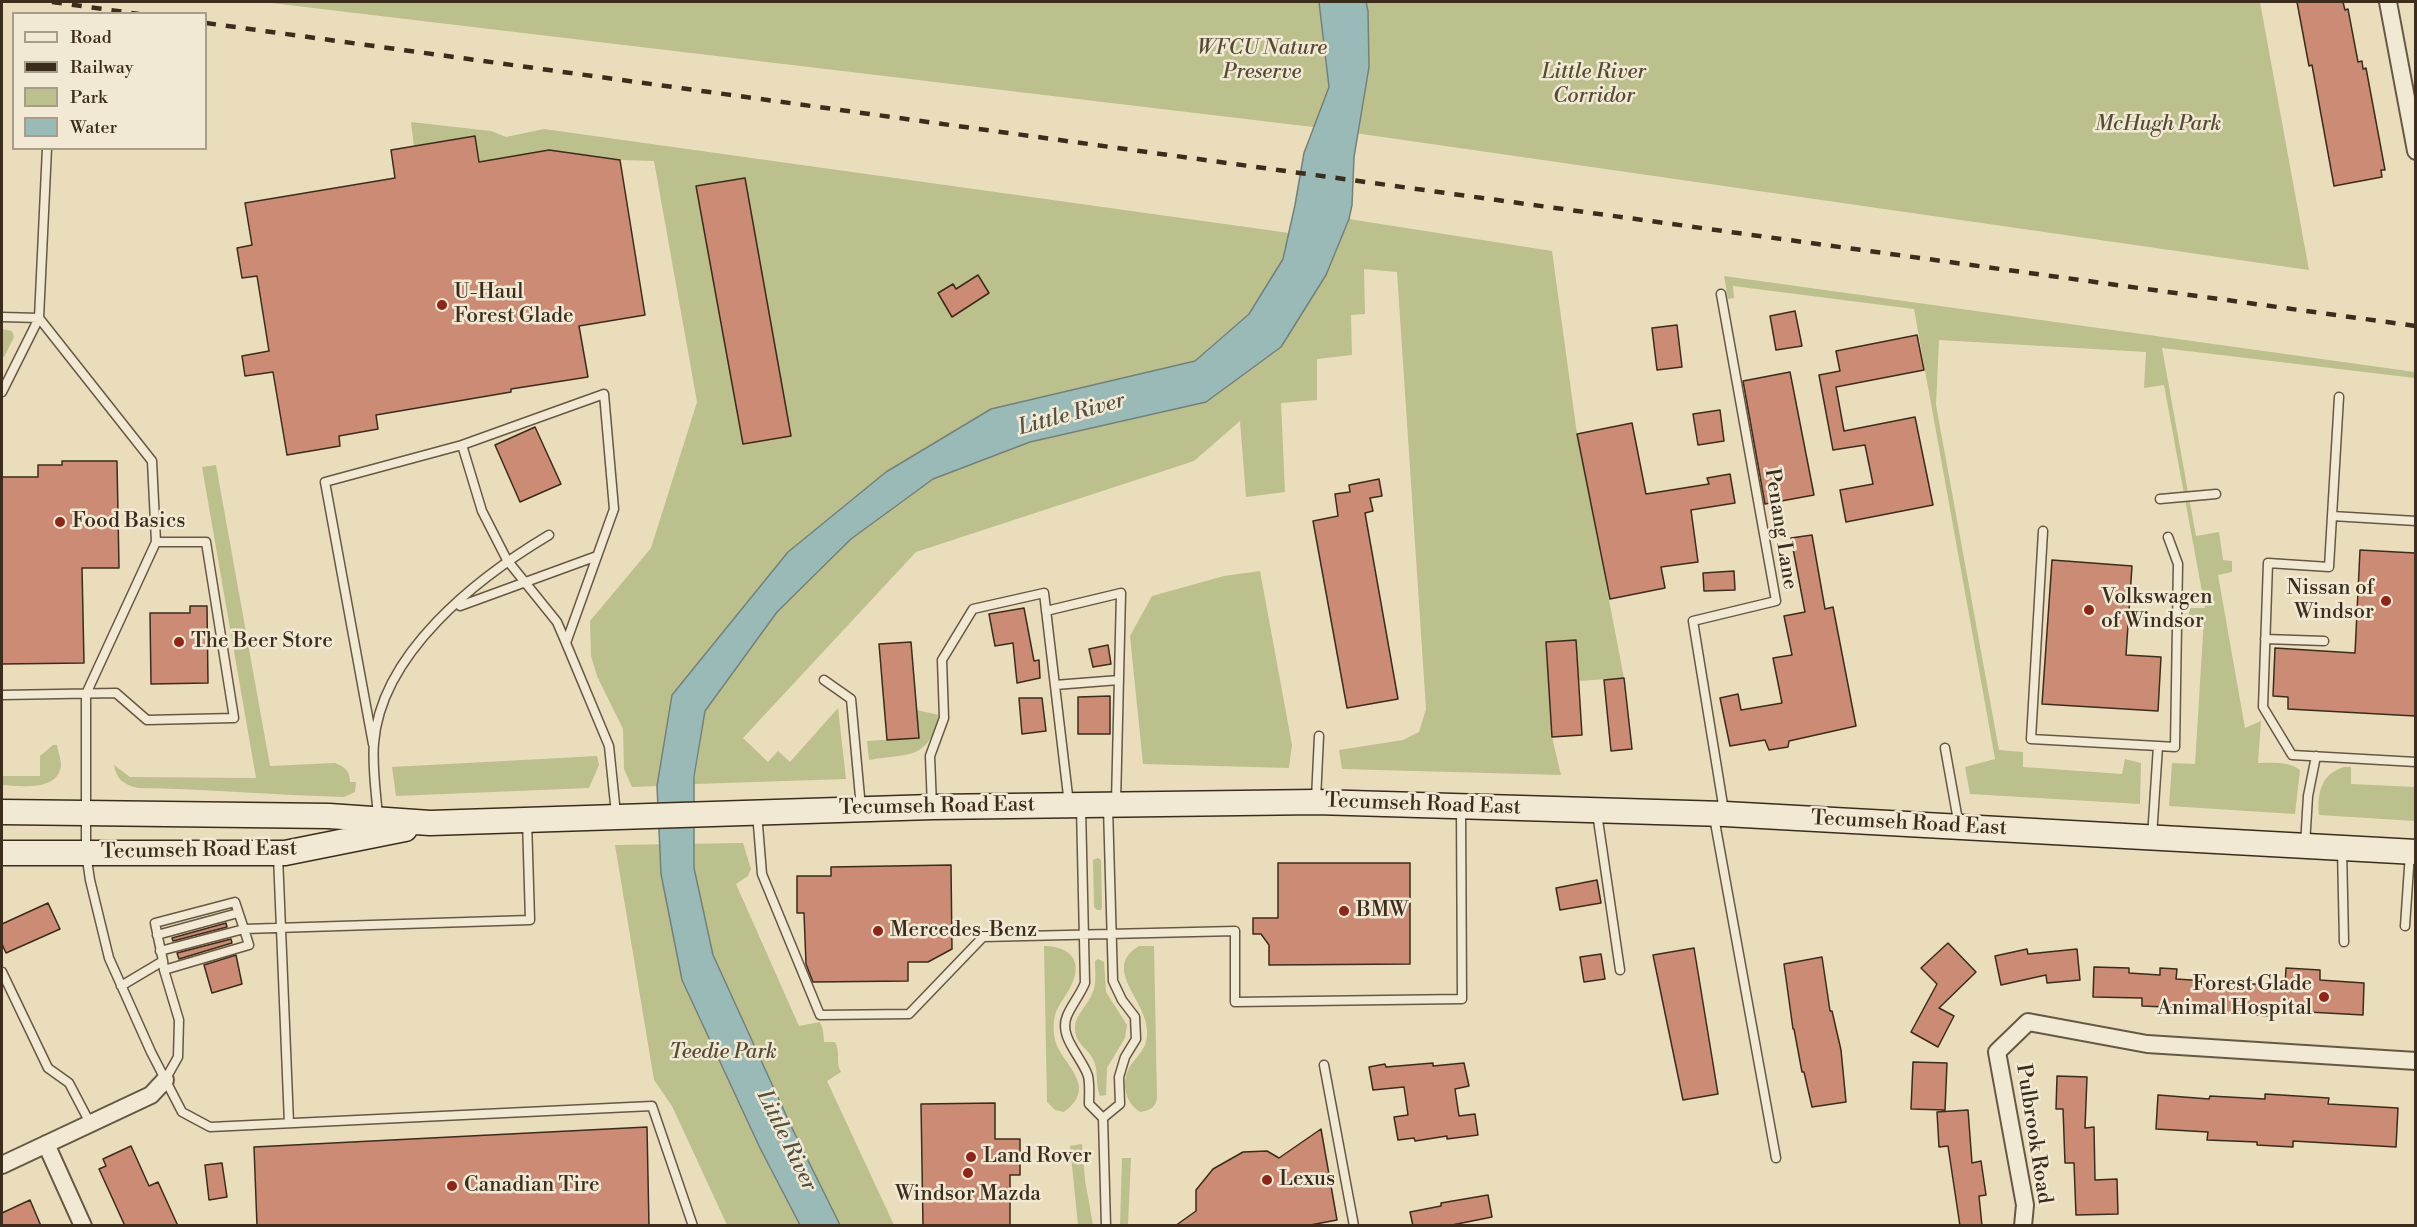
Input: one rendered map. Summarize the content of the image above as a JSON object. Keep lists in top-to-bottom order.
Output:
{
  "streets": {
    "main road": ["Tecumseh Road East"],
    "street": ["Pulbrook Road"],
    "lane": ["Penang Lane"]
  },
  "crossings": [
    ["Penang Lane", "Tecumseh Road East"]
  ],
  "water": ["Little River"],
  "parks": [
    "WFCU Nature Preserve",
    "Little River Corridor",
    "McHugh Park",
    "Teedie Park"
  ],
  "places": [
    "U-Haul Forest Glade",
    "Food Basics",
    "Nissan of Windsor",
    "Volkswagen of Windsor",
    "The Beer Store",
    "BMW",
    "Mercedes-Benz",
    "Forest Glade Animal Hospital",
    "Land Rover",
    "Windsor Mazda",
    "Lexus",
    "Canadian Tire"
  ],
  "legend": [
    "Road",
    "Railway",
    "Park",
    "Water"
  ]
}
